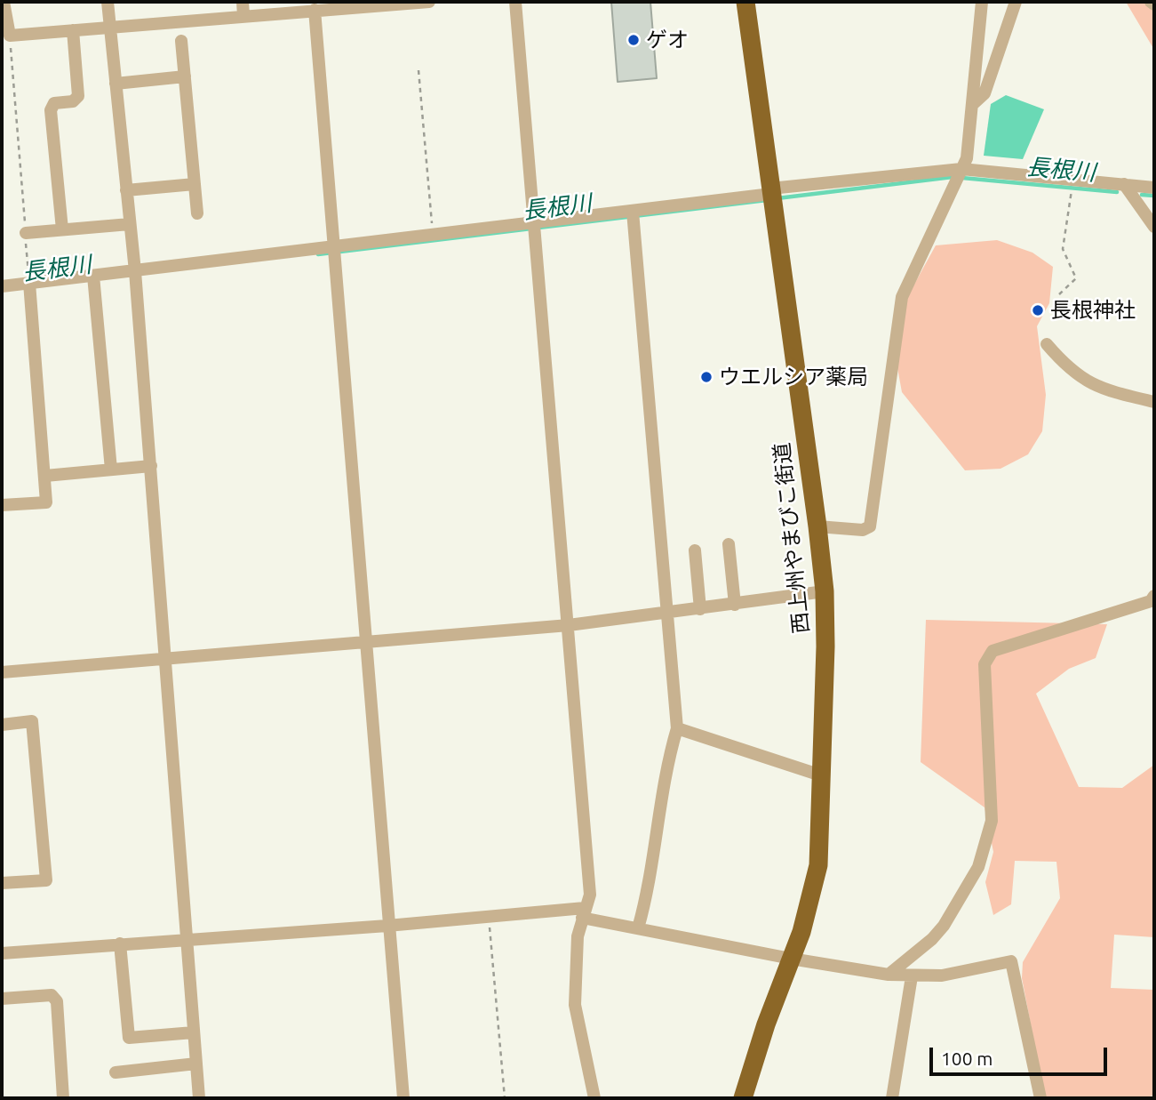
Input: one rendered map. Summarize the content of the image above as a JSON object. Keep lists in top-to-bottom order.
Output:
{
  "streets": {
    "highway": ["西上州やまびこ街道"]
  },
  "water": ["長根川"],
  "places": ["ゲオ", "長根神社", "ウエルシア薬局"],
  "scale_bar": "100 m"
}
